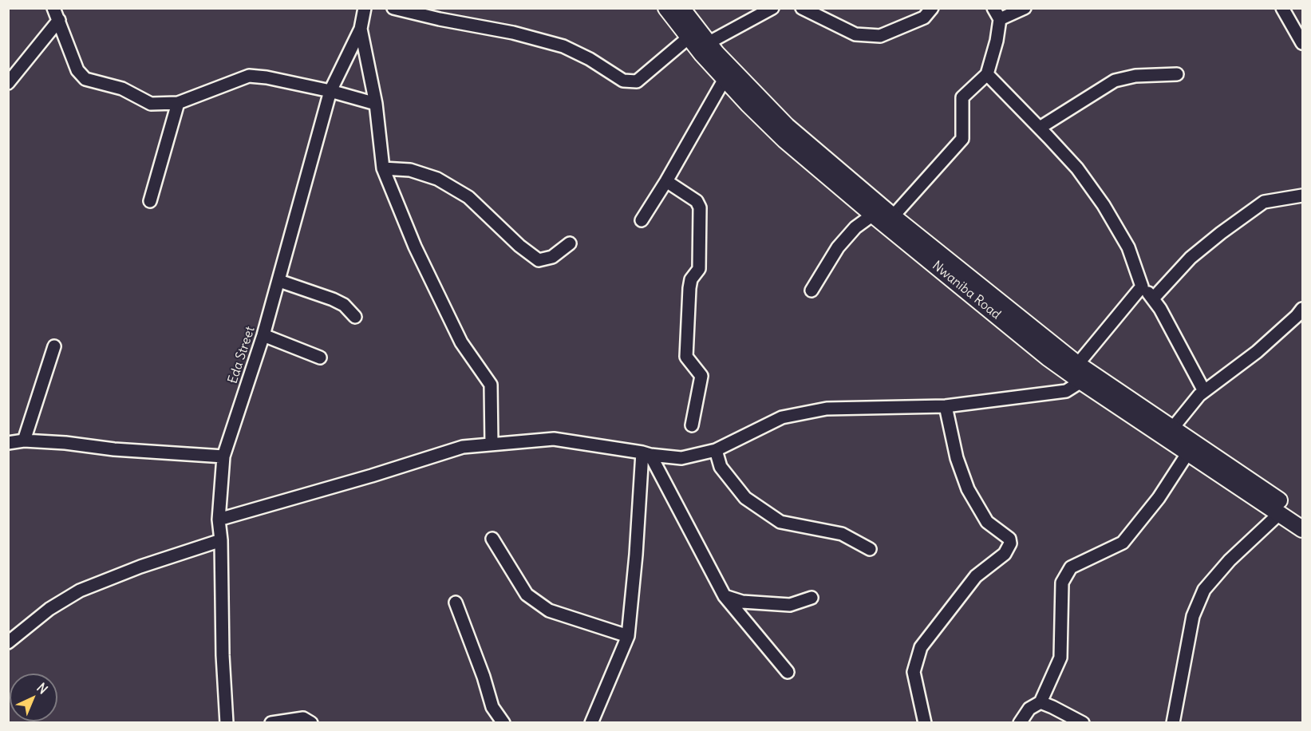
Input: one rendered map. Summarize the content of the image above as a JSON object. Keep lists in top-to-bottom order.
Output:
{
  "streets": {
    "main road": ["Nwaniba Road"],
    "street": ["Eda Street"]
  },
  "north": "top right"
}
